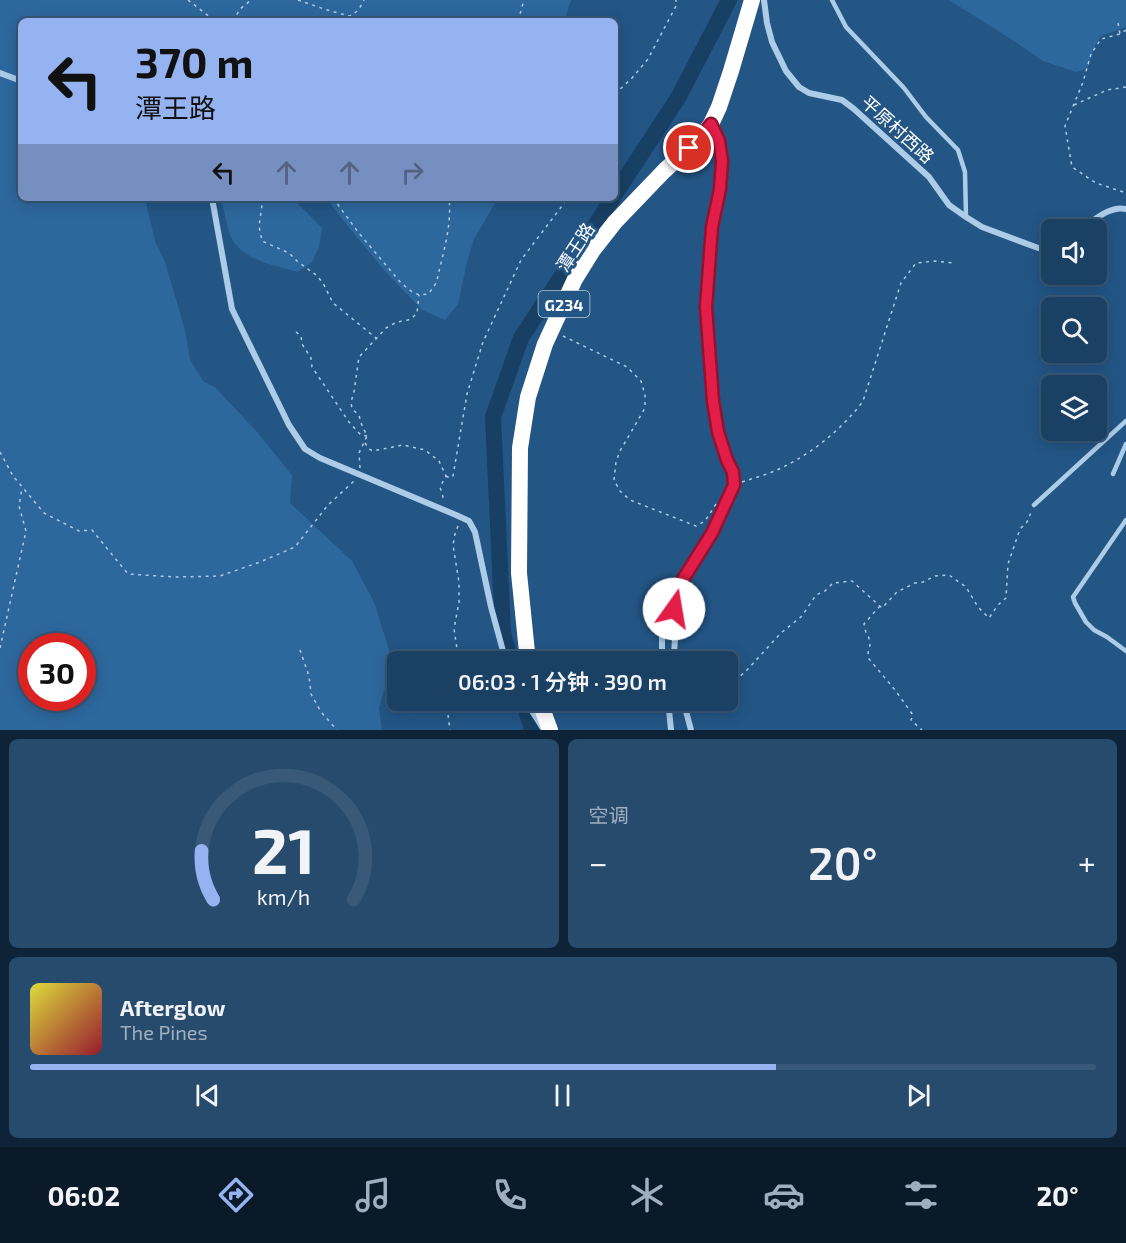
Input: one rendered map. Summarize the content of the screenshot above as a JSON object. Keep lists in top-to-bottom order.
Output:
{
  "streets": {
    "highway": ["潭王路", "G234"],
    "street": ["平原村西路"]
  },
  "page": {
    "turn": ["370 m", "潭王路"],
    "limit": "30",
    "trip": "06:03 · 1 分钟 · 390 m",
    "tile": "空调",
    "heat": ["−", "20°", "+"],
    "song": ["Afterglow", "The Pines"],
    "tabs": ["06:02", "20°"],
    "gauge": ["21", "km/h"]
  }
}
